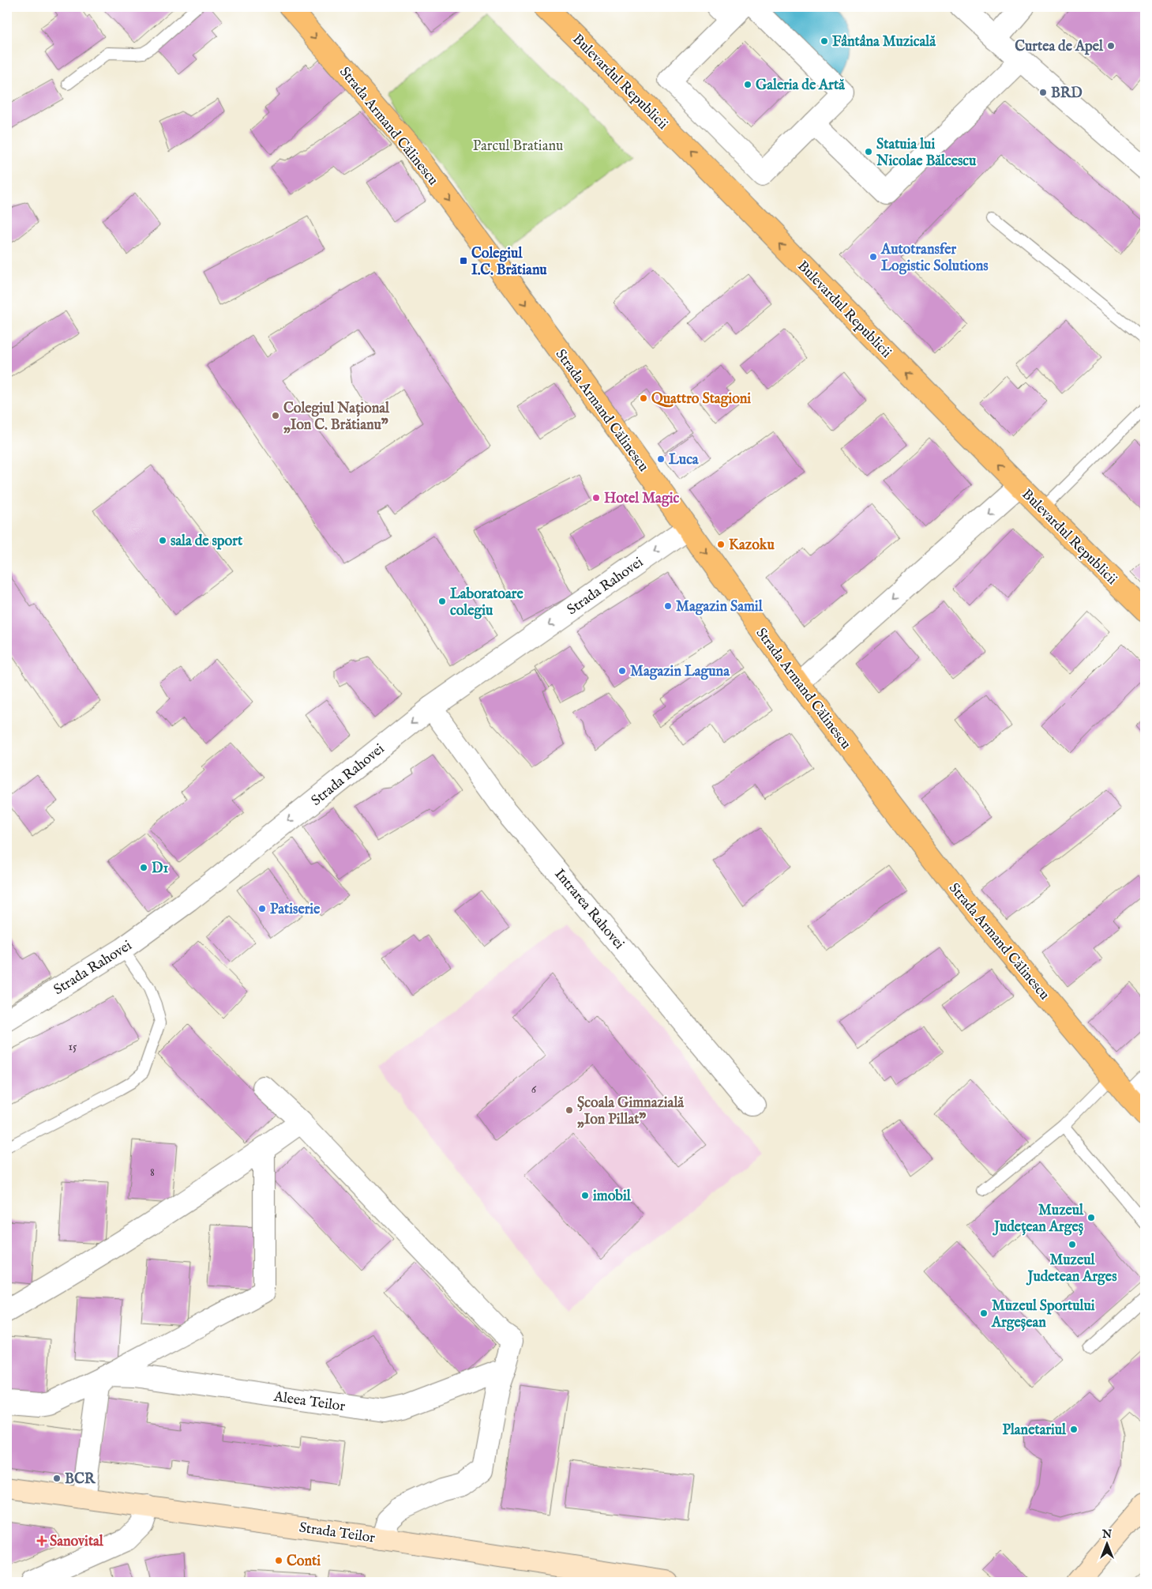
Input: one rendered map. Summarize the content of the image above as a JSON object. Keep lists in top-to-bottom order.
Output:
{
  "streets": {
    "main road": ["Bulevardul Republicii", "Strada Armand Călinescu"],
    "street": [
      "Strada Rahovei",
      "Intrarea Rahovei",
      "Aleea Teilor",
      "Strada Teilor"
    ]
  },
  "crossings": [
    ["Strada Armand Călinescu", "Strada Rahovei"],
    ["Strada Rahovei", "Intrarea Rahovei"],
    ["Aleea Teilor", "Strada Teilor"]
  ],
  "one_way": ["Bulevardul Republicii", "Strada Armand Călinescu", "Strada Rahovei"],
  "parks": ["Parcul Bratianu"],
  "places": {
    "other": [
      "Fântâna Muzicală",
      "Curtea de Apel",
      "Galeria de Artă",
      "BRD",
      "Statuia lui Nicolae Bălcescu",
      "Autotransfer Logistic Solutions",
      "Quattro Stagioni",
      "Colegiul Național „Ion C. Brătianu\"",
      "Luca",
      "Hotel Magic",
      "sala de sport",
      "Kazoku",
      "Laboratoare colegiu",
      "Magazin Samil",
      "Magazin Laguna",
      "D1",
      "Patiserie",
      "Școala Gimnazială „Ion Pillat”",
      "imobil",
      "Muzeul Județean Argeș",
      "Muzeul Judetean Arges",
      "Muzeul Sportului Argeșean",
      "Planetariul",
      "BCR",
      "Conti"
    ],
    "transit": ["Colegiul I.C. Brătianu"],
    "health": ["Sanovital"]
  },
  "house_numbers": ["15", "6", "8"],
  "north": "top"
}
